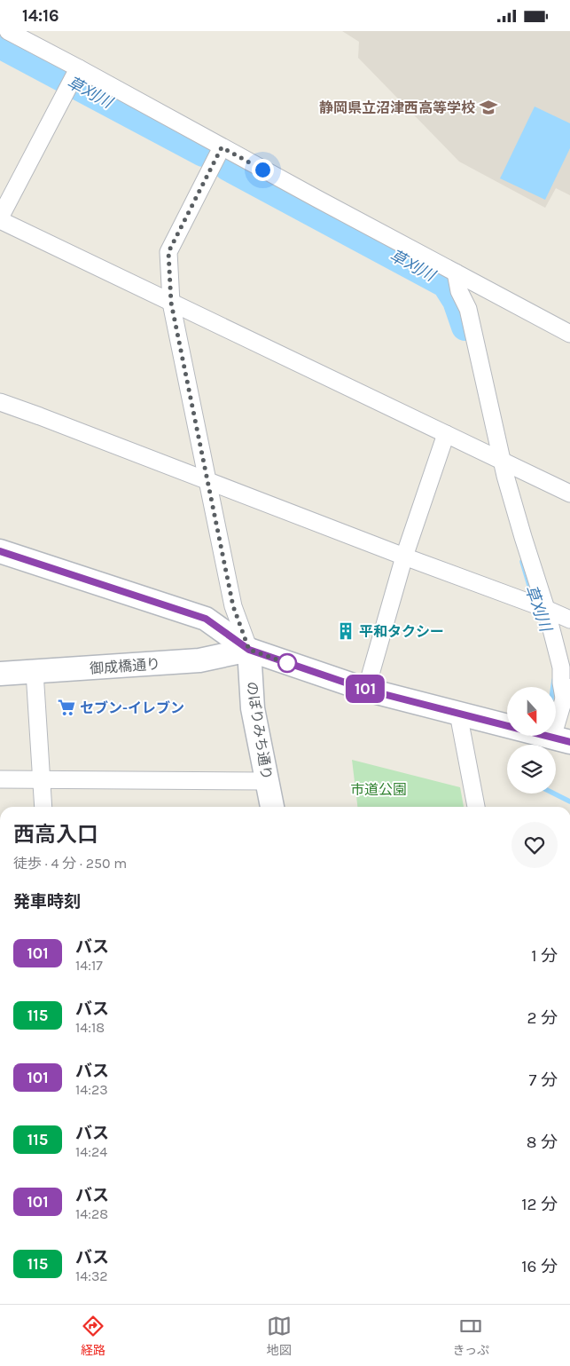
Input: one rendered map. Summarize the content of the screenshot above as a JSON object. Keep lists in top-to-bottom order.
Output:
{
  "streets": {
    "street": ["御成橋通り", "のぼりみち通り"]
  },
  "crossings": [
    ["御成橋通り", "のぼりみち通り"]
  ],
  "water": ["草刈川"],
  "parks": ["市道公園"],
  "places": {
    "school or university": ["静岡県立沼津西高等学校"],
    "building": ["平和タクシー"],
    "supermarket": ["セブン-イレブン"]
  },
  "lines": ["bus line 101"],
  "north": "bottom",
  "page": {
    "status": "14:16",
    "on_map": "101",
    "heading": [
      ["西高入口", "徒歩 · 4 分 · 250 m"],
      "発車時刻"
    ],
    "list": [
      {
        "mark": "101",
        "name": "バス",
        "note": "14:17",
        "value": "1 分"
      },
      {
        "mark": "115",
        "name": "バス",
        "note": "14:18",
        "value": "2 分"
      },
      {
        "mark": "101",
        "name": "バス",
        "note": "14:23",
        "value": "7 分"
      },
      {
        "mark": "115",
        "name": "バス",
        "note": "14:24",
        "value": "8 分"
      },
      {
        "mark": "101",
        "name": "バス",
        "note": "14:28",
        "value": "12 分"
      },
      {
        "mark": "115",
        "name": "バス",
        "note": "14:32",
        "value": "16 分"
      }
    ],
    "tabs": ["経路", "地図", "きっぷ"]
  }
}
